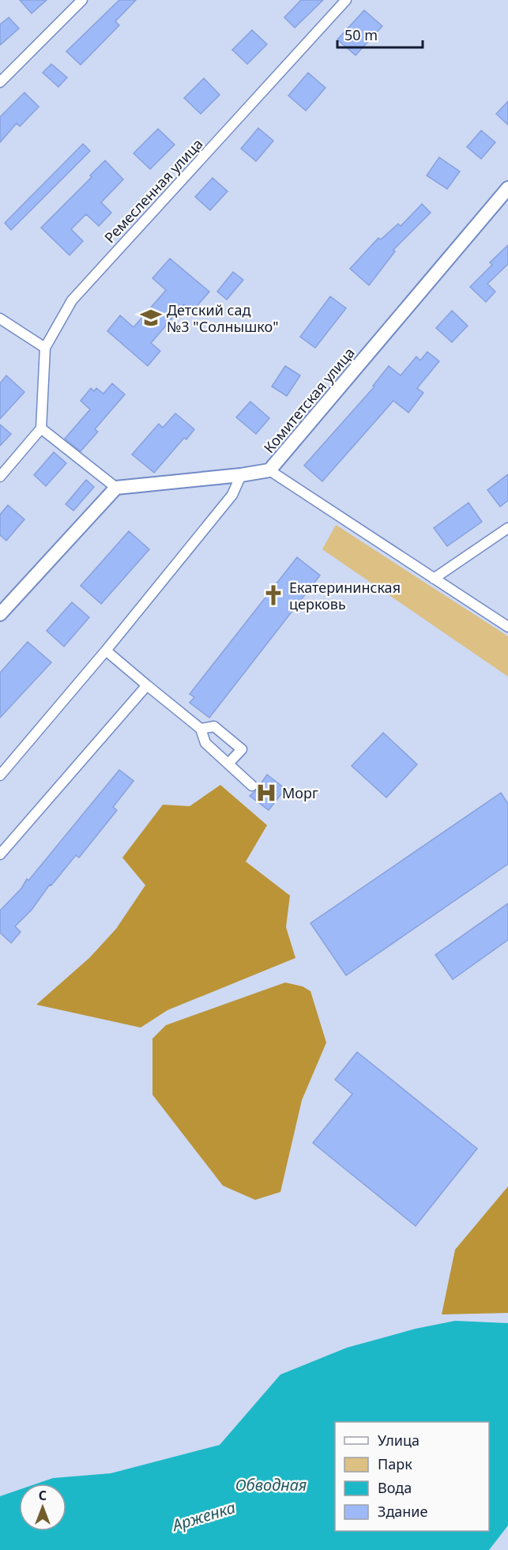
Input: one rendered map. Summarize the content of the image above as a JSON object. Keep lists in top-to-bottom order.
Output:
{
  "streets": {
    "street": ["Ремесленная улица", "Комитетская улица"]
  },
  "water": ["Обводная", "Арженка"],
  "places": {
    "school or university": ["Детский сад №3 \"Солнышко\""],
    "church": ["Екатерининская церковь"],
    "hospital": ["Морг"]
  },
  "legend": [
    "Улица",
    "Парк",
    "Вода",
    "Здание"
  ],
  "scale_bar": "50 m",
  "north": "top"
}
